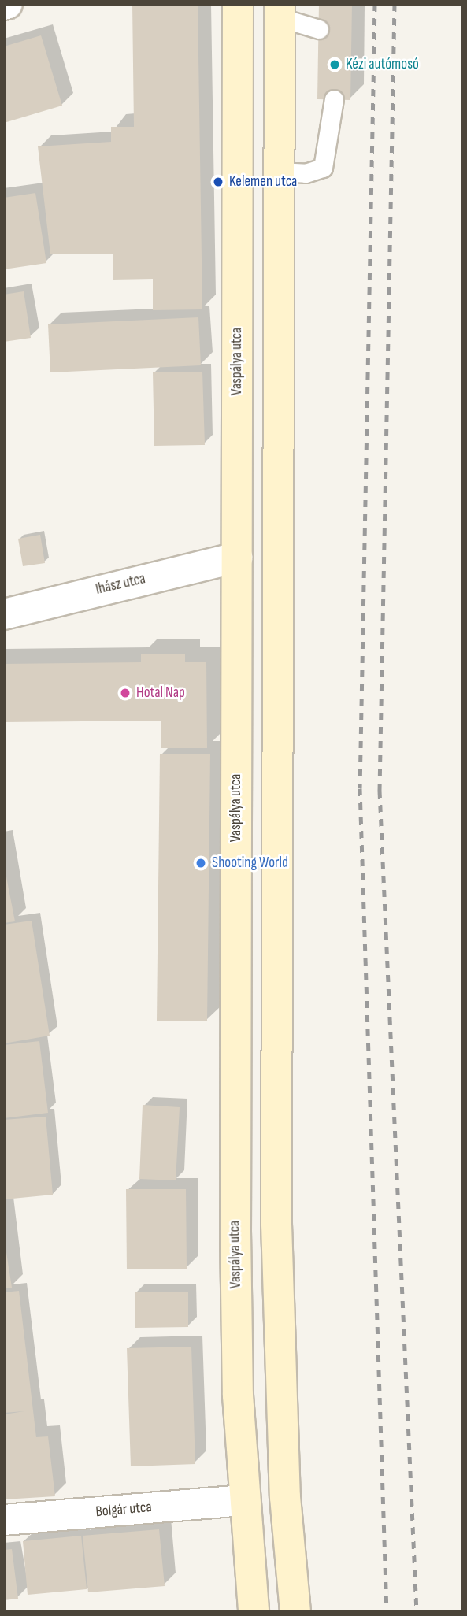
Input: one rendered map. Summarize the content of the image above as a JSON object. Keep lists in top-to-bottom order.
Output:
{
  "streets": {
    "main road": ["Vaspálya utca"],
    "street": ["Ihász utca", "Bolgár utca"]
  },
  "crossings": [
    ["Vaspálya utca", "Ihász utca"],
    ["Vaspálya utca", "Bolgár utca"]
  ],
  "places": [
    "Kézi autómosó",
    "Kelemen utca",
    "Hotal Nap",
    "Shooting World"
  ]
}
